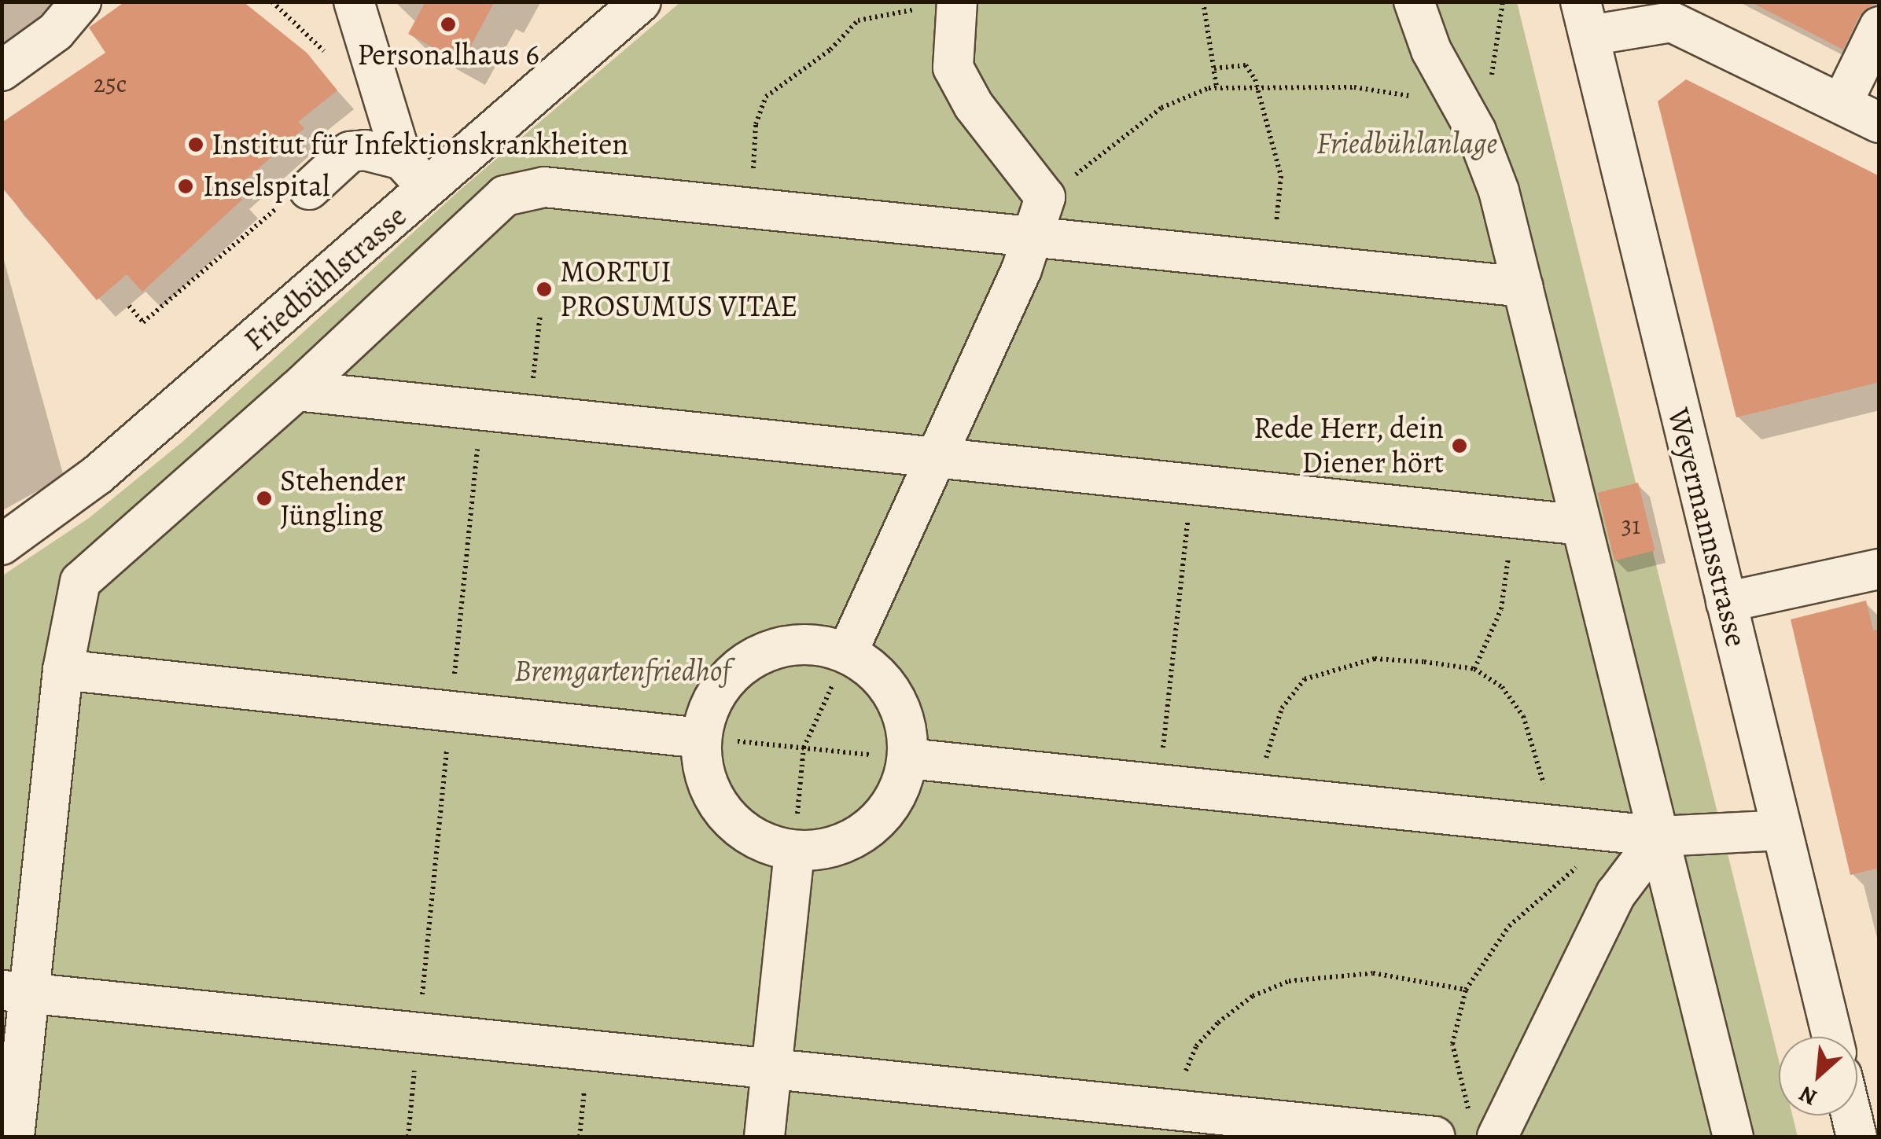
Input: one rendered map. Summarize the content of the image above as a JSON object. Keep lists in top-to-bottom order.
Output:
{
  "streets": {
    "street": ["Friedbühlstrasse", "Weyermannsstrasse"]
  },
  "parks": ["Friedbühlanlage", "Bremgartenfriedhof"],
  "places": [
    "Personalhaus 6",
    "Institut für Infektionskrankheiten",
    "Inselspital",
    "MORTUI PROSUMUS VITAE",
    "Rede Herr, dein Diener hört",
    "Stehender Jüngling"
  ],
  "house_numbers": ["25c", "31"],
  "north": "bottom left"
}
